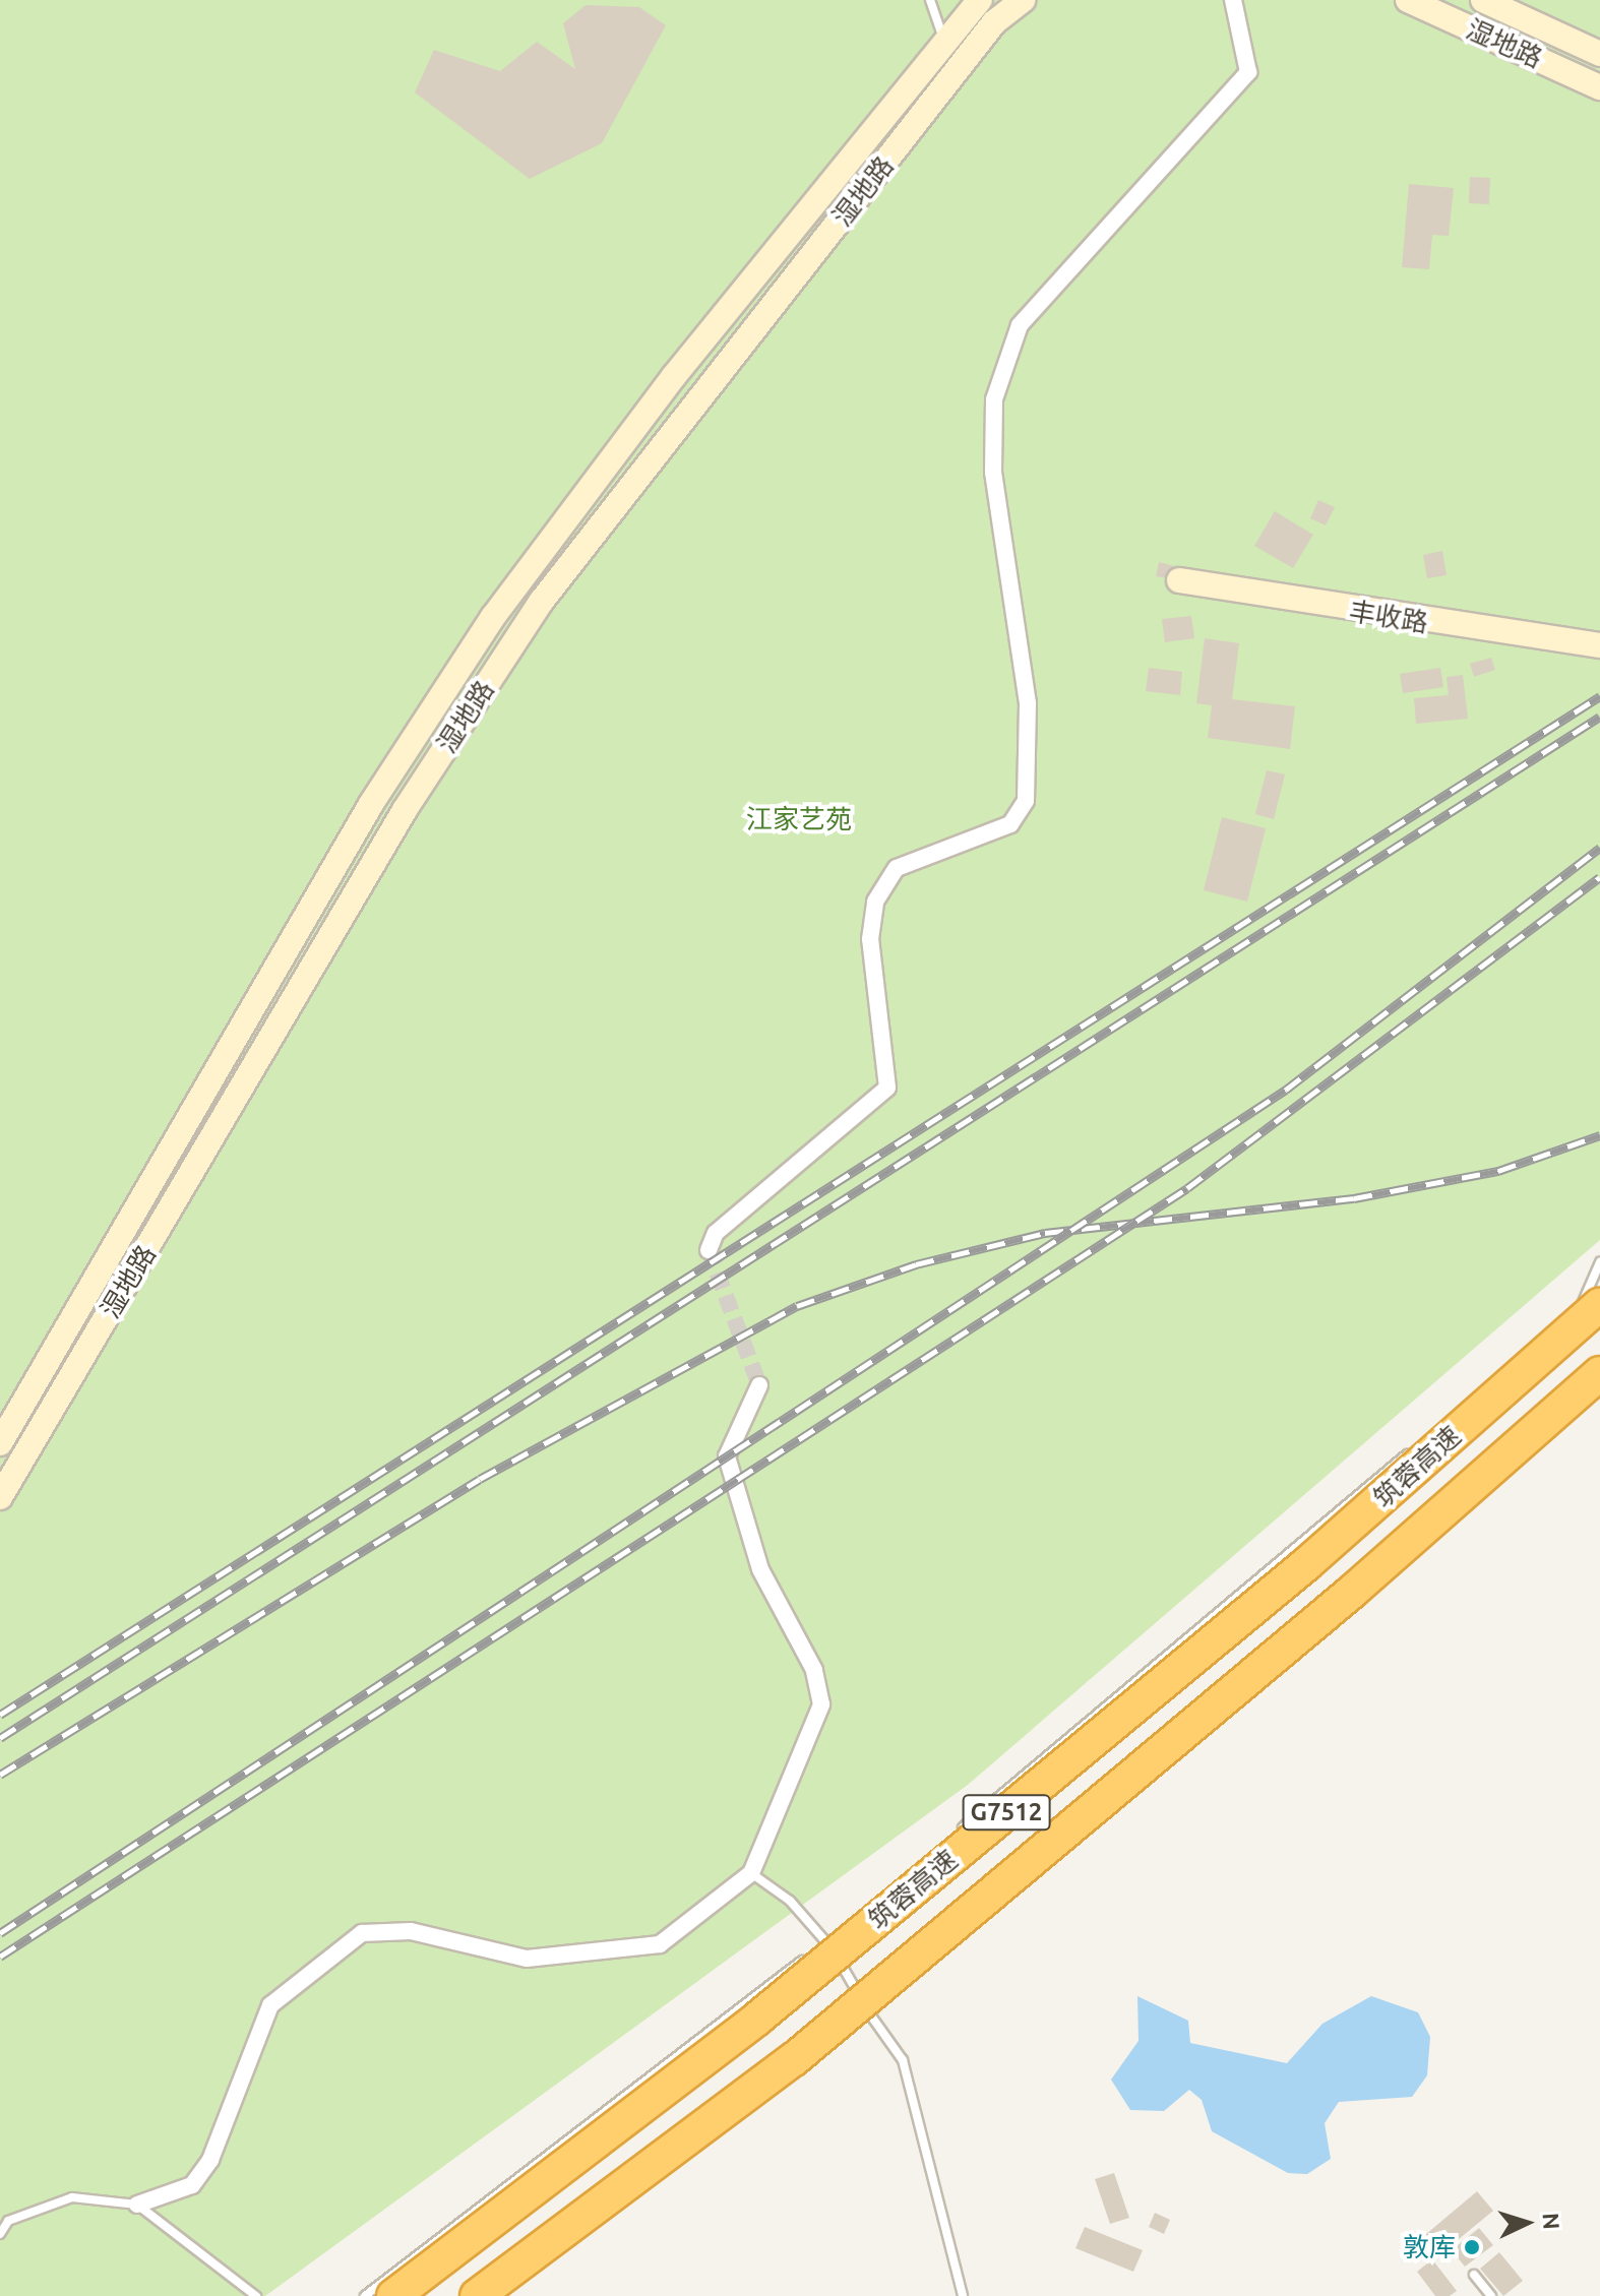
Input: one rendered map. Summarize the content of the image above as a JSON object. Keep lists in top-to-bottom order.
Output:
{
  "streets": {
    "highway": ["筑蓉高速", "G7512"],
    "street": ["湿地路", "丰收路"]
  },
  "parks": ["江家艺苑"],
  "places": ["敦库"],
  "north": "right"
}
